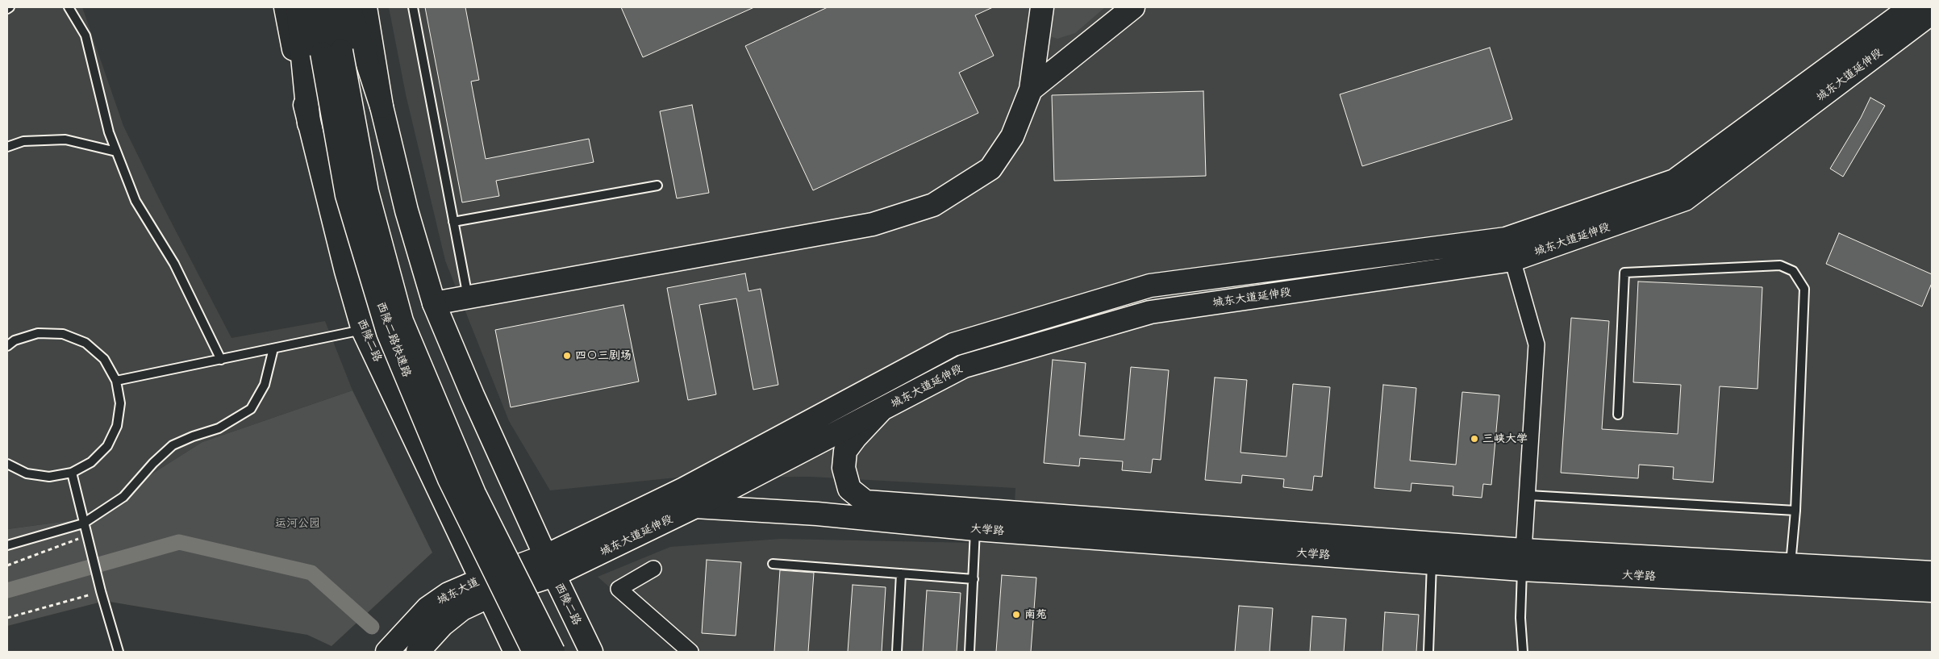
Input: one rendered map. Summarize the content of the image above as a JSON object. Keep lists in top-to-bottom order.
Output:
{
  "streets": {
    "main road": [
      "城东大道延伸段",
      "西陵二路快速路",
      "西陵二路",
      "大学路",
      "城东大道"
    ]
  },
  "crossings": [
    ["城东大道延伸段", "西陵二路"],
    ["城东大道延伸段", "大学路"],
    ["城东大道延伸段", "城东大道"],
    ["西陵二路", "城东大道"]
  ],
  "parks": ["运河公园"],
  "places": ["四〇三剧场", "三峡大学", "南苑"]
}
